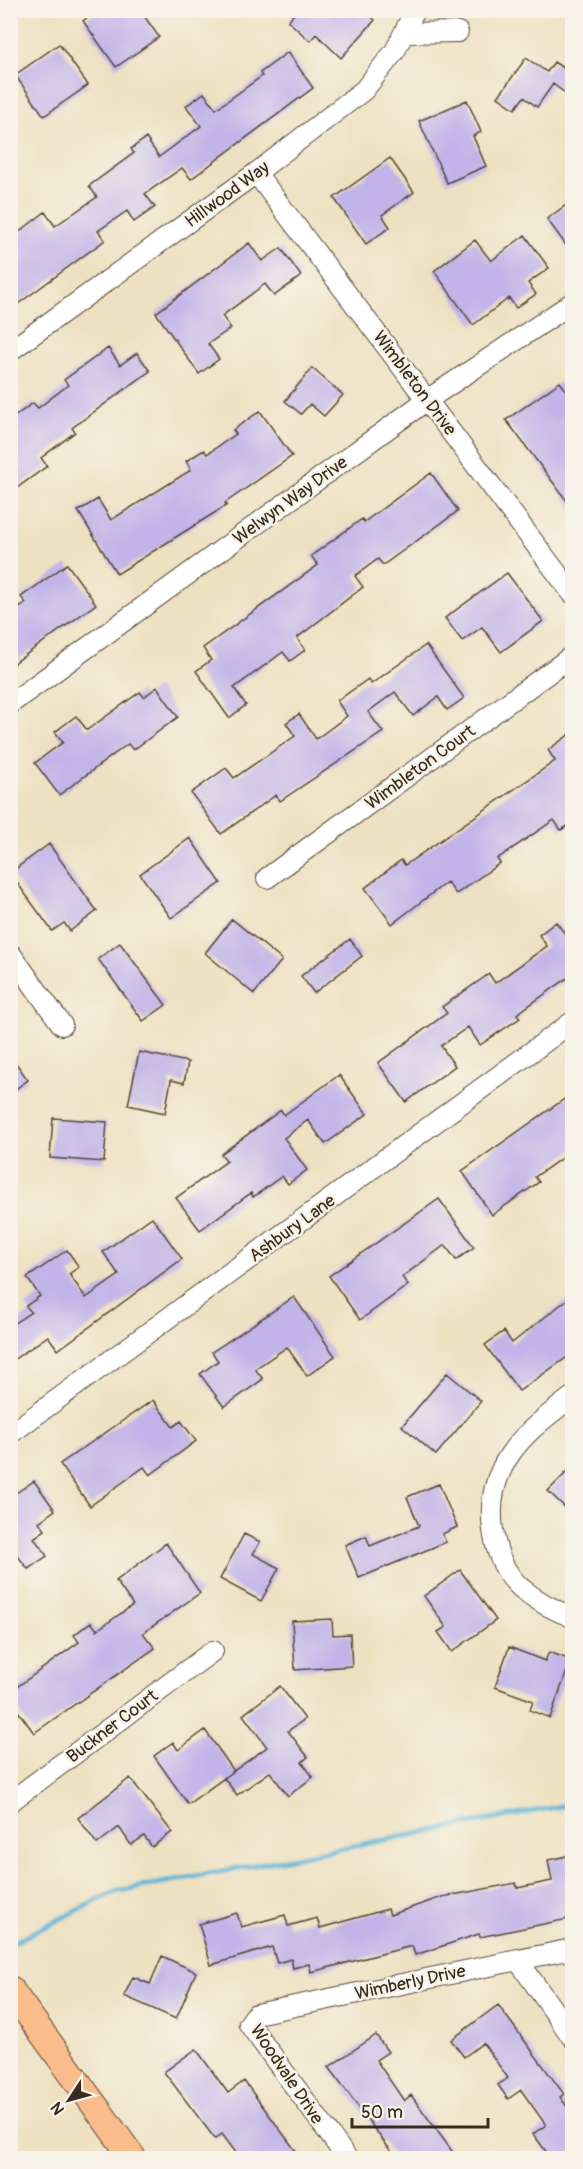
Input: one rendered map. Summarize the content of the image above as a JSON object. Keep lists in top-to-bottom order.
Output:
{
  "streets": {
    "street": [
      "Hillwood Way",
      "Wimbleton Drive",
      "Welwyn Way Drive",
      "Wimbleton Court",
      "Ashbury Lane",
      "Buckner Court",
      "Wimberly Drive",
      "Woodvale Drive"
    ]
  },
  "crossings": [
    ["Hillwood Way", "Wimbleton Drive"],
    ["Wimbleton Drive", "Welwyn Way Drive"],
    ["Wimberly Drive", "Woodvale Drive"]
  ],
  "scale_bar": "50 m",
  "north": "bottom left"
}
